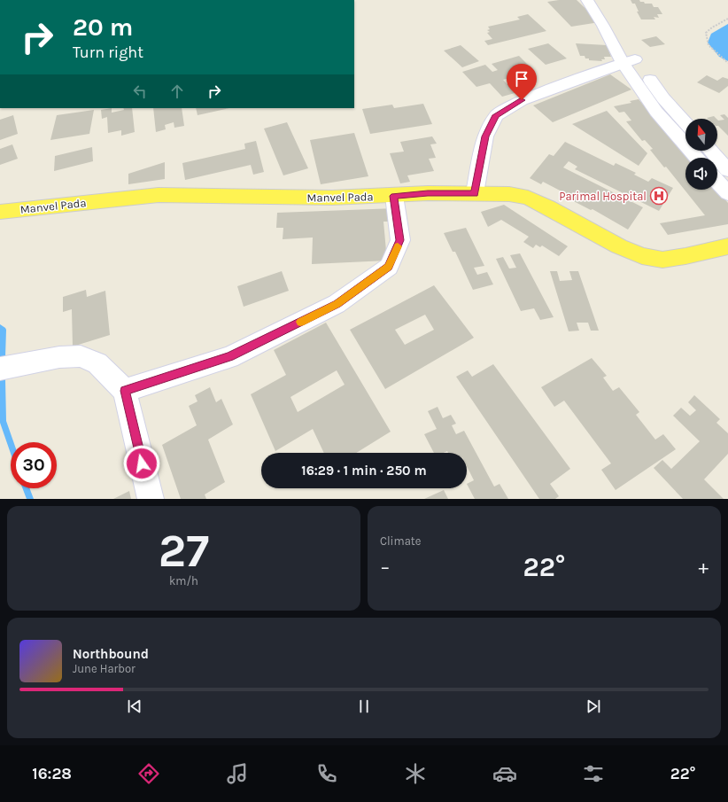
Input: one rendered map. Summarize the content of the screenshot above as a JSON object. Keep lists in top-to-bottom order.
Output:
{
  "streets": {
    "main road": ["Manvel Pada"]
  },
  "places": {
    "hospital": ["Parimal Hospital"]
  },
  "north": "top",
  "page": {
    "turn": ["20 m", "Turn right"],
    "limit": "30",
    "trip": "16:29 · 1 min · 250 m",
    "tile": [
      ["27", "km/h"],
      "Climate"
    ],
    "heat": ["−", "22°", "+"],
    "song": ["Northbound", "June Harbor"],
    "tabs": ["16:28", "22°"]
  }
}
